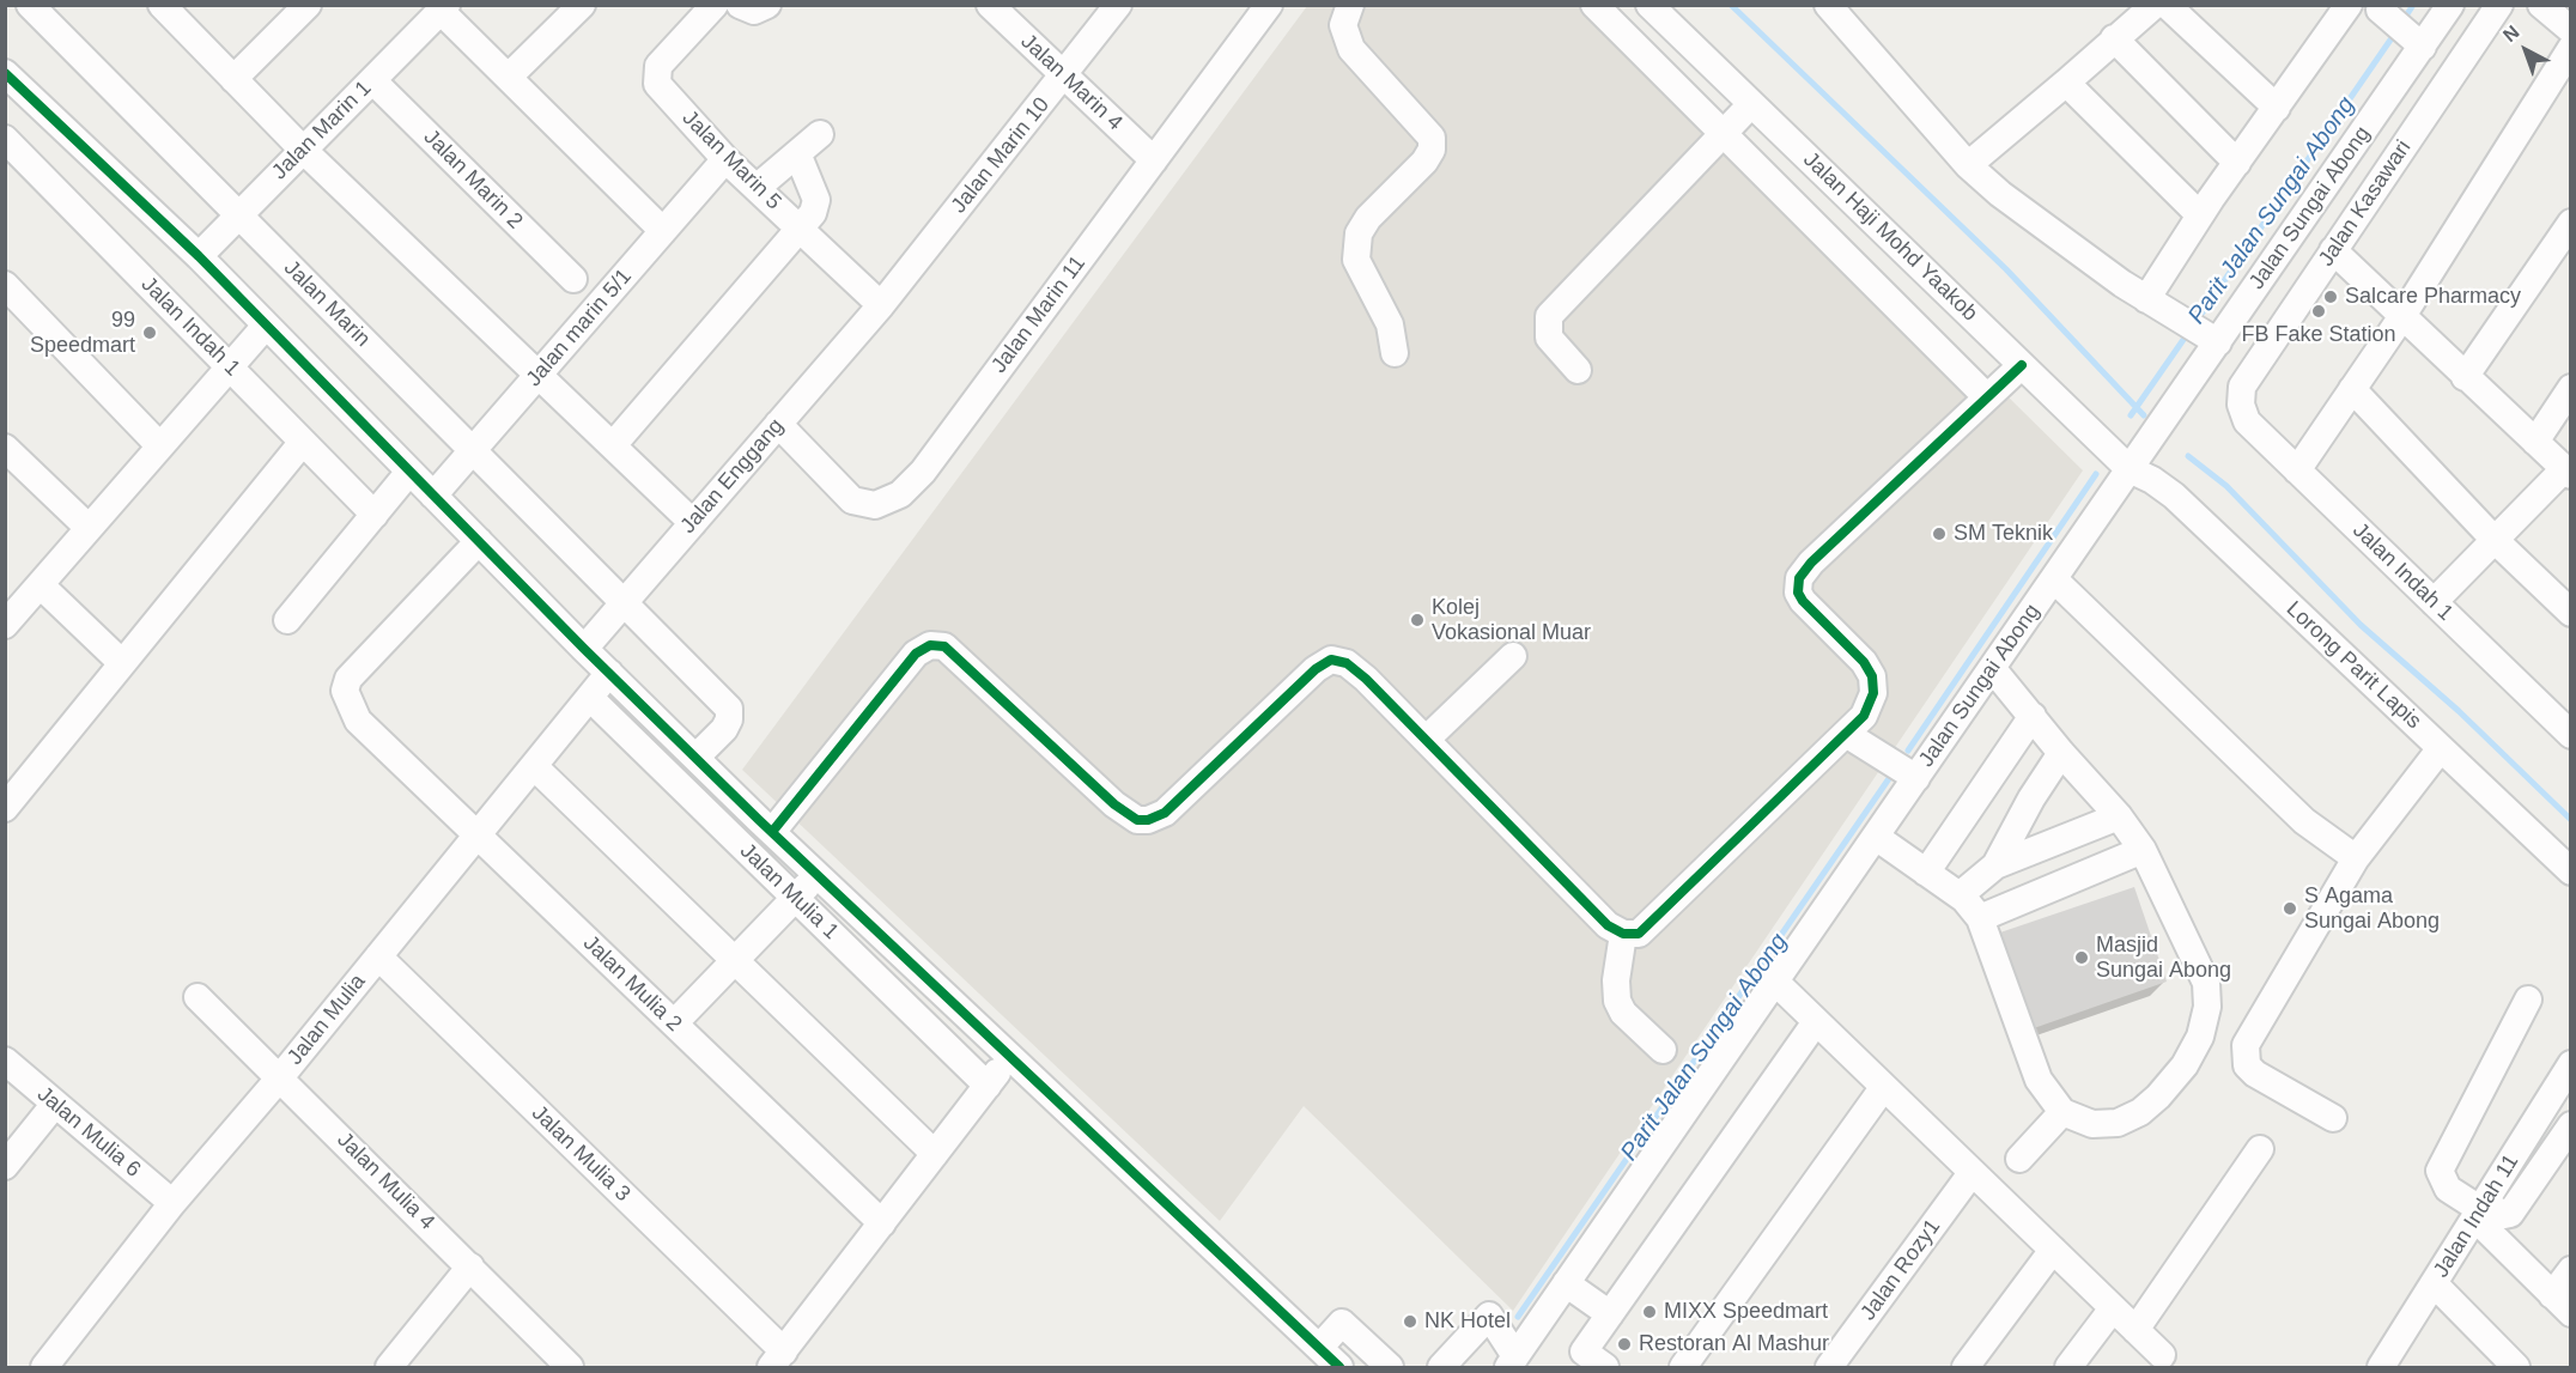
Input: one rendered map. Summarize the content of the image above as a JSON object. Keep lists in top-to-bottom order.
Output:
{
  "streets": {
    "street": [
      "Jalan Marin 4",
      "Jalan Marin 1",
      "Jalan Marin 10",
      "Jalan Marin 5",
      "Jalan Marin 2",
      "Jalan Kasawari",
      "Jalan Sungai Abong",
      "Jalan Haji Mohd Yaakob",
      "Jalan Marin",
      "Jalan Marin 11",
      "Jalan Indah 1",
      "Jalan marin 5/1",
      "Jalan Enggang",
      "Lorong Parit Lapis",
      "Jalan Mulia 1",
      "Jalan Mulia 2",
      "Jalan Mulia",
      "Jalan Mulia 6",
      "Jalan Mulia 3",
      "Jalan Mulia 4",
      "Jalan Indah 11",
      "Jalan Rozy1"
    ]
  },
  "crossings": [
    ["Jalan Marin 4", "Jalan Marin 10"],
    ["Jalan Marin 4", "Jalan Marin 11"],
    ["Jalan Marin 1", "Jalan Marin 2"],
    ["Jalan Marin 1", "Jalan Marin"],
    ["Jalan Marin 10", "Jalan Marin 5"],
    ["Jalan Marin 10", "Jalan Enggang"],
    ["Jalan Marin 5", "Jalan marin 5/1"],
    ["Jalan Marin 5", "Jalan Enggang"],
    ["Jalan Kasawari", "Jalan Indah 1"],
    ["Jalan Sungai Abong", "Jalan Haji Mohd Yaakob"],
    ["Jalan Sungai Abong", "Lorong Parit Lapis"],
    ["Jalan Haji Mohd Yaakob", "Lorong Parit Lapis"],
    ["Jalan Marin", "Jalan marin 5/1"],
    ["Jalan Marin", "Jalan Enggang"],
    ["Jalan Marin 11", "Jalan Enggang"],
    ["Jalan Mulia 1", "Jalan Mulia"],
    ["Jalan Mulia 2", "Jalan Mulia"],
    ["Jalan Mulia", "Jalan Mulia 6"],
    ["Jalan Mulia", "Jalan Mulia 3"],
    ["Jalan Mulia", "Jalan Mulia 4"]
  ],
  "water": ["Parit Jalan Sungai Abong"],
  "places": [
    "Salcare Pharmacy",
    "FB Fake Station",
    "99 Speedmart",
    "SM Teknik",
    "Kolej Vokasional Muar",
    "S Agama Sungai Abong",
    "Masjid Sungai Abong",
    "MIXX Speedmart",
    "NK Hotel",
    "Restoran Al Mashur"
  ],
  "north": "top left"
}
